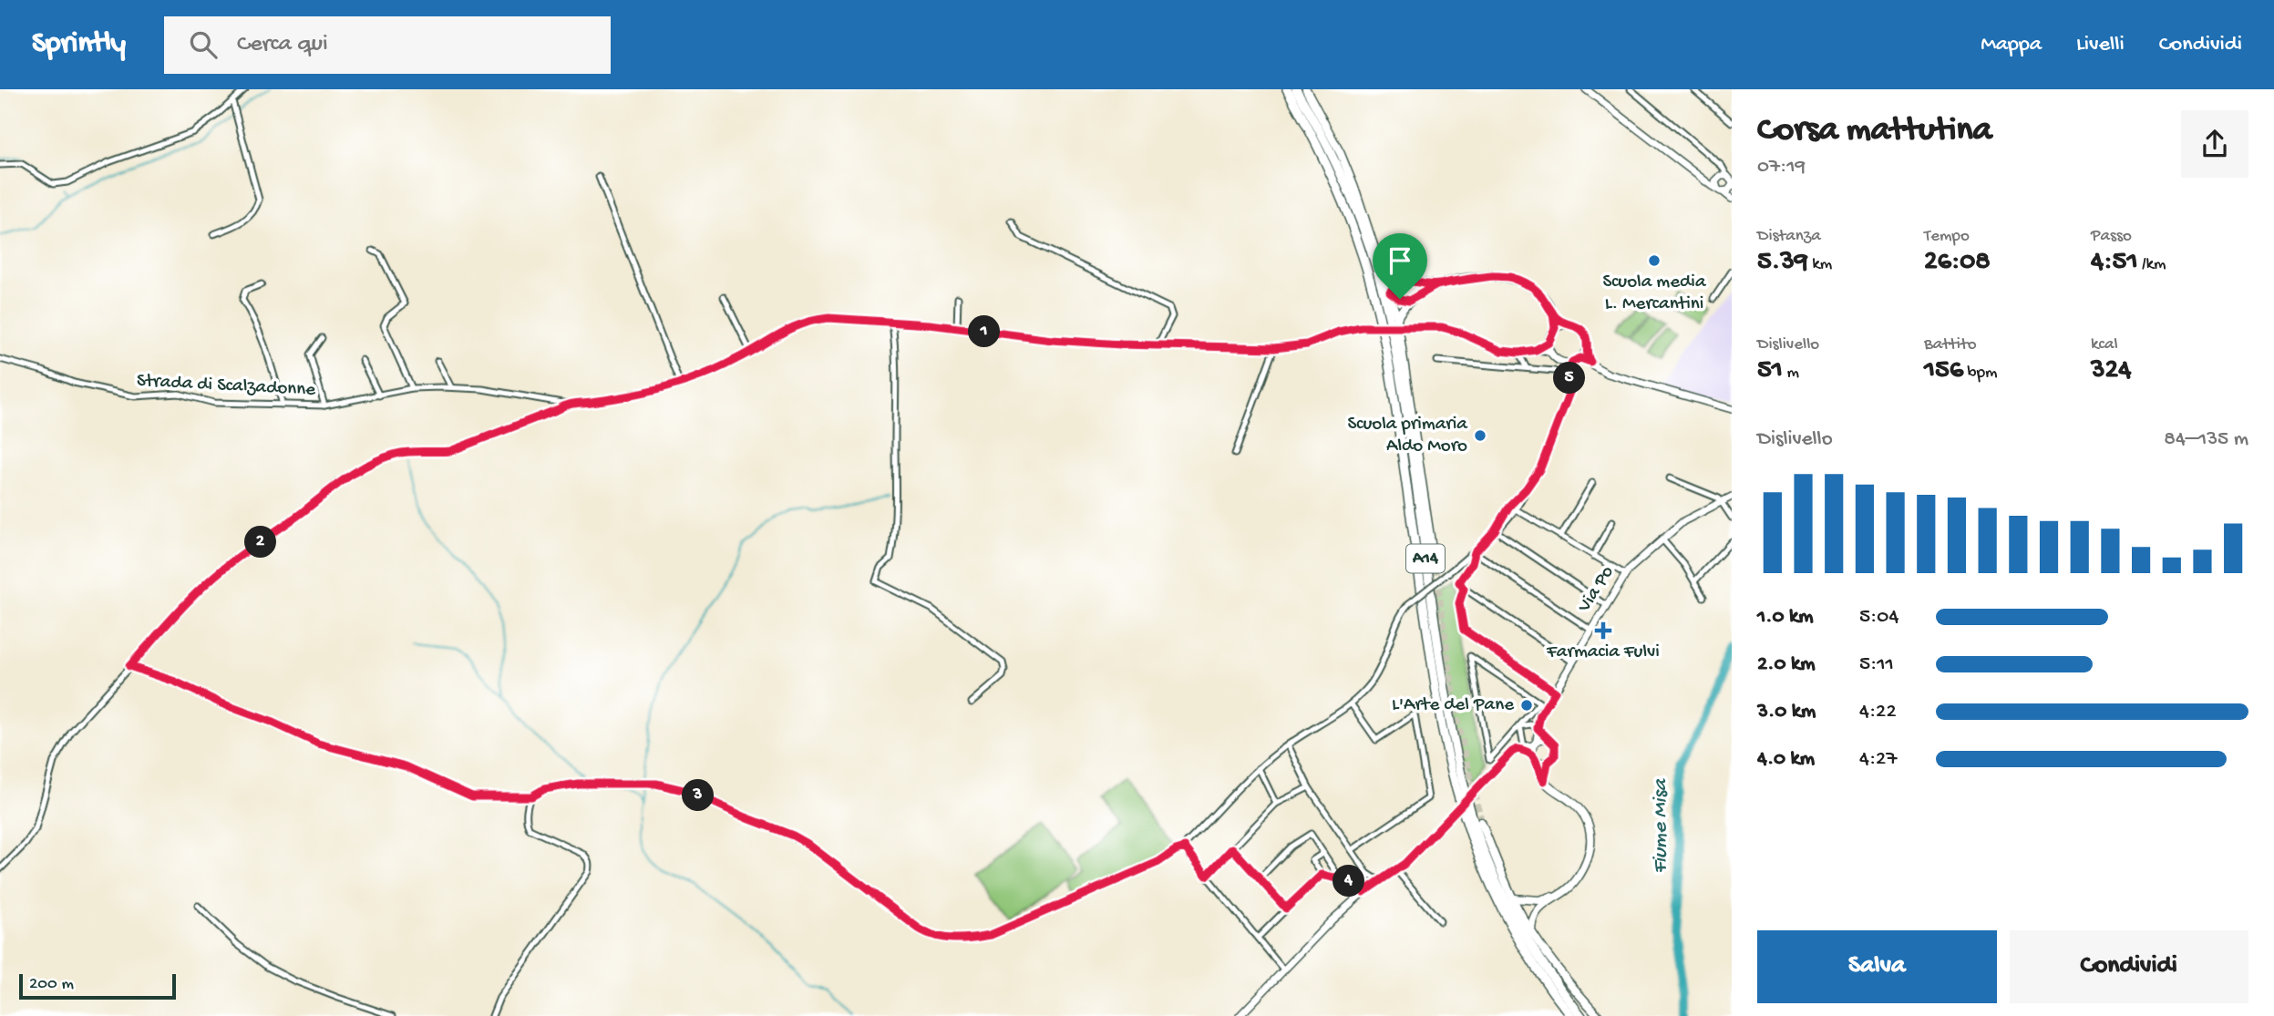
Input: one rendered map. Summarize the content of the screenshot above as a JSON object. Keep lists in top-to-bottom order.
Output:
{
  "streets": {
    "highway": ["A14"],
    "street": ["Strada di Scalzadonne", "Via Po"]
  },
  "water": ["Fiume Misa"],
  "places": {
    "other": ["Scuola media L. Mercantini", "Scuola primaria Aldo Moro", "L'Arte del Pane"],
    "health": ["Farmacia Fulvi"]
  },
  "scale_bar": "200 m",
  "page": {
    "header": "Sprintly",
    "search": "Cerca qui",
    "nav": ["Mappa", "Livelli", "Condividi"],
    "heading": ["Corsa mattutina", "07:19"],
    "stats": [
      ["Distanza", "5.39 km"],
      ["Tempo", "26:08"],
      ["Passo", "4:51 /km"],
      ["Dislivello", "51 m"],
      ["Battito", "156 bpm"],
      ["kcal", "324"]
    ],
    "pins": [
      "1",
      "5",
      "2",
      "3",
      "4"
    ],
    "chart": ["Dislivello", "84–135 m"],
    "list": [
      {
        "name": "1.0 km",
        "note": "5:04"
      },
      {
        "name": "2.0 km",
        "note": "5:11"
      },
      {
        "name": "3.0 km",
        "note": "4:22"
      },
      {
        "name": "4.0 km",
        "note": "4:27"
      }
    ],
    "buttons": ["Salva", "Condividi"],
    "scale": "200 m"
  }
}
